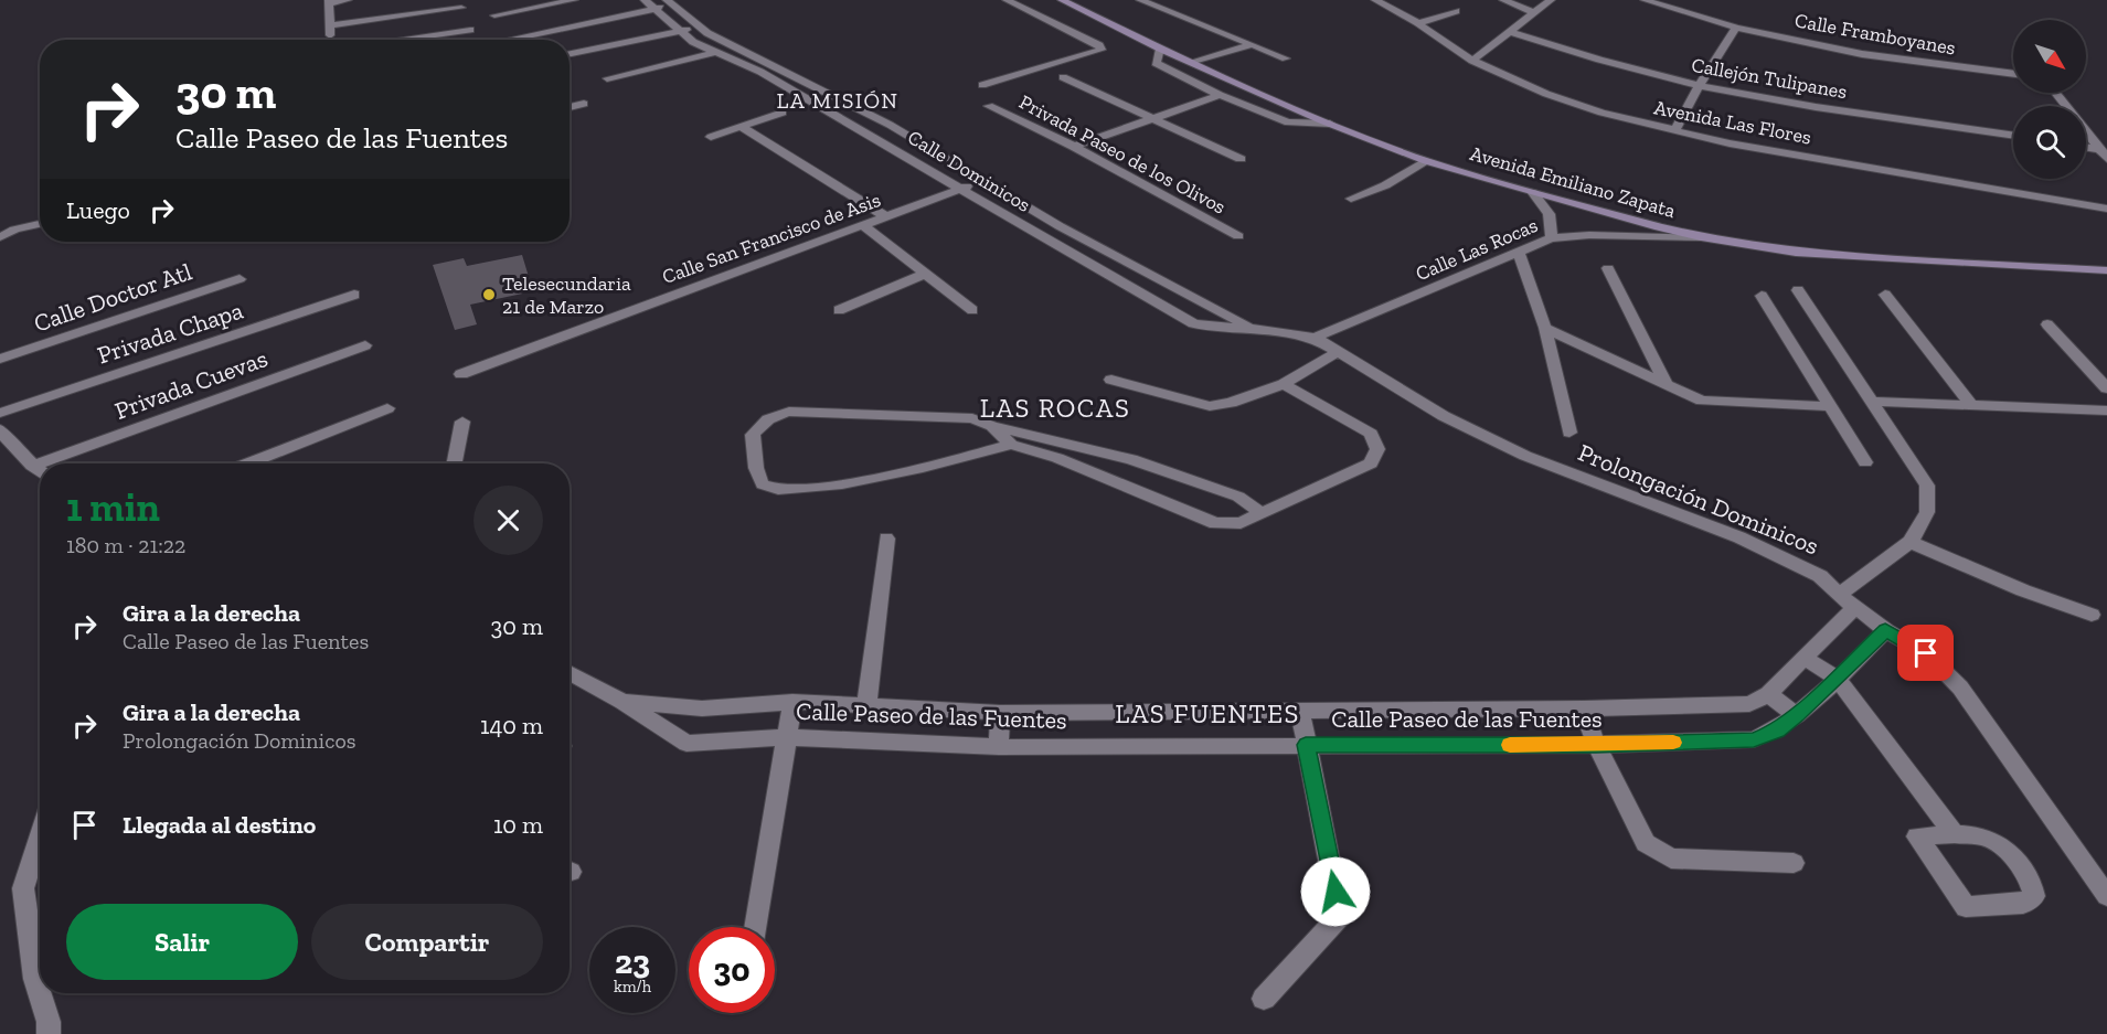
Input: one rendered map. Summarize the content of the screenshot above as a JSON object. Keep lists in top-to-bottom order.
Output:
{
  "streets": {
    "main road": ["Avenida Emiliano Zapata"],
    "street": [
      "Calle Framboyanes",
      "Callejón Tulipanes",
      "Avenida Las Flores",
      "Privada Paseo de los Olivos",
      "Calle Dominicos",
      "Calle San Francisco de Asis",
      "Calle Las Rocas",
      "Calle Doctor Atl",
      "Privada Chapa",
      "Privada Cuevas",
      "Prolongación Dominicos",
      "Calle Paseo de las Fuentes"
    ]
  },
  "crossings": [
    ["Calle Dominicos", "Calle San Francisco de Asis"],
    ["Calle Dominicos", "Calle Las Rocas"],
    ["Calle Dominicos", "Prolongación Dominicos"],
    ["Avenida Emiliano Zapata", "Calle Las Rocas"],
    ["Calle Las Rocas", "Prolongación Dominicos"],
    ["Prolongación Dominicos", "Calle Paseo de las Fuentes"]
  ],
  "districts": ["LA MISIÓN", "LAS ROCAS", "LAS FUENTES"],
  "places": ["Telesecundaria 21 de Marzo"],
  "north": "bottom right",
  "page": {
    "turn": ["30 m", "Calle Paseo de las Fuentes"],
    "then": "Luego",
    "heading": ["1 min", "180 m · 21:22"],
    "list": [
      {
        "name": "Gira a la derecha",
        "note": "Calle Paseo de las Fuentes",
        "value": "30 m"
      },
      {
        "name": "Gira a la derecha",
        "note": "Prolongación Dominicos",
        "value": "140 m"
      },
      {
        "name": "Llegada al destino",
        "value": "10 m"
      }
    ],
    "buttons": ["Salir", "Compartir"],
    "speed": "23 km/h",
    "limit": "30"
  }
}
